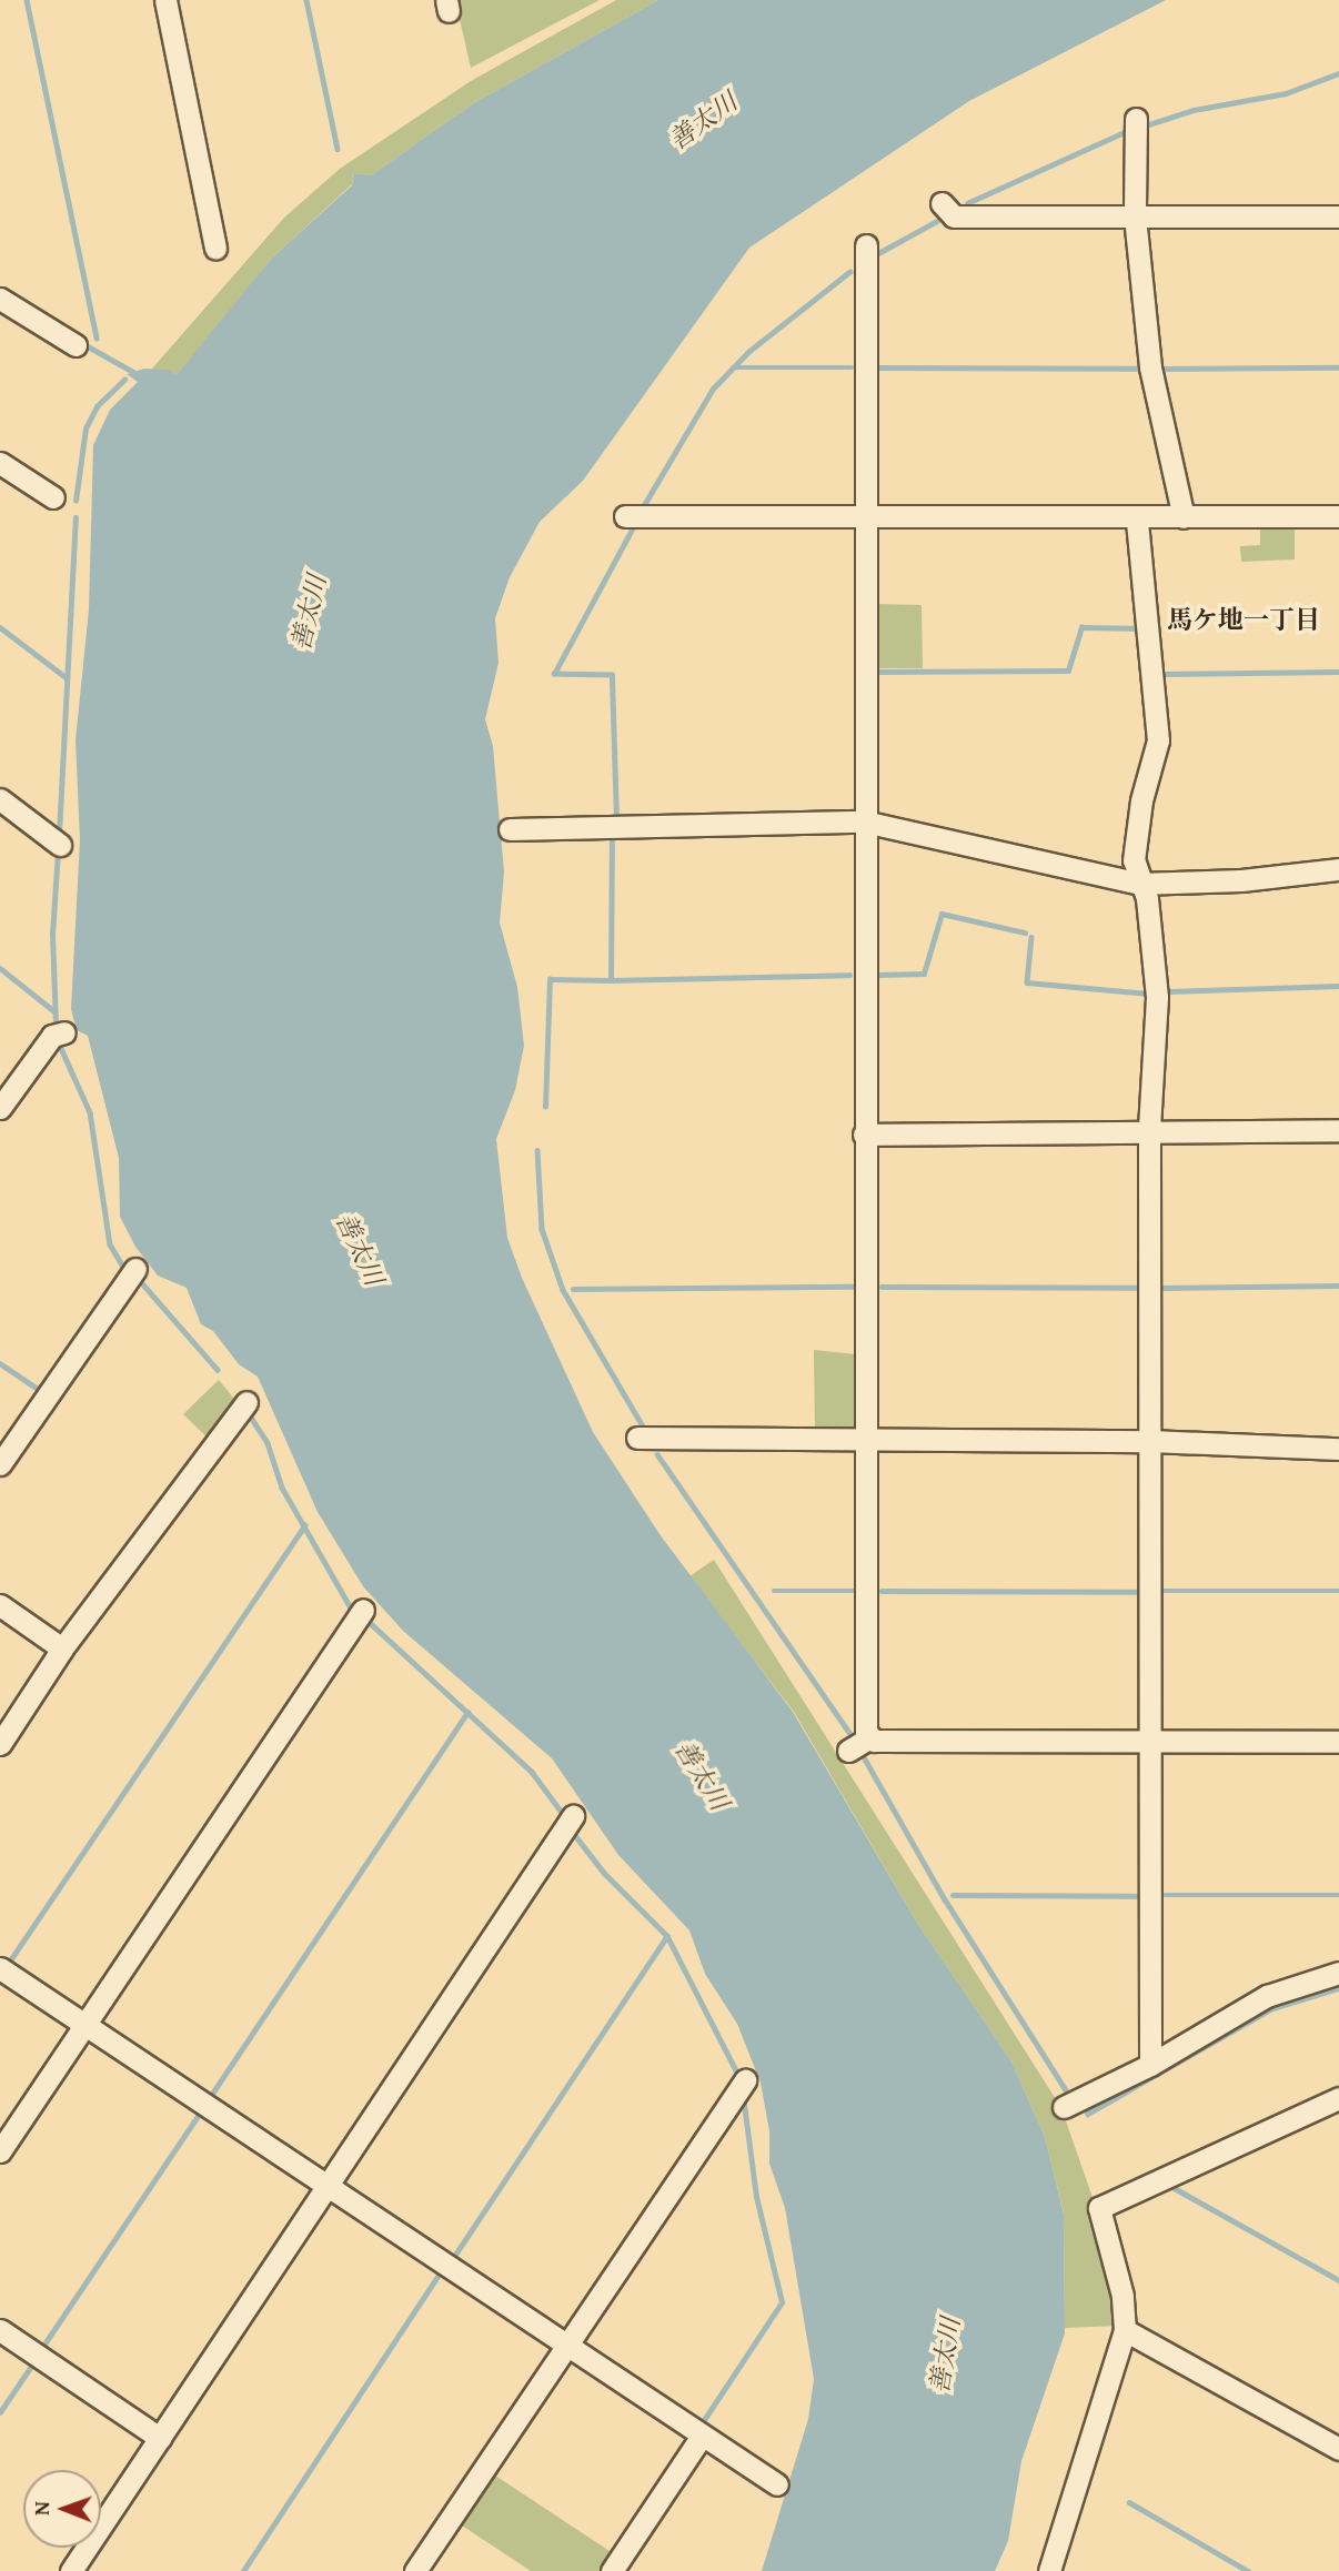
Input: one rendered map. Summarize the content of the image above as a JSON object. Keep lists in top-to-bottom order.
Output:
{
  "districts": ["馬ケ地一丁目"],
  "water": ["善太川"],
  "north": "left"
}
